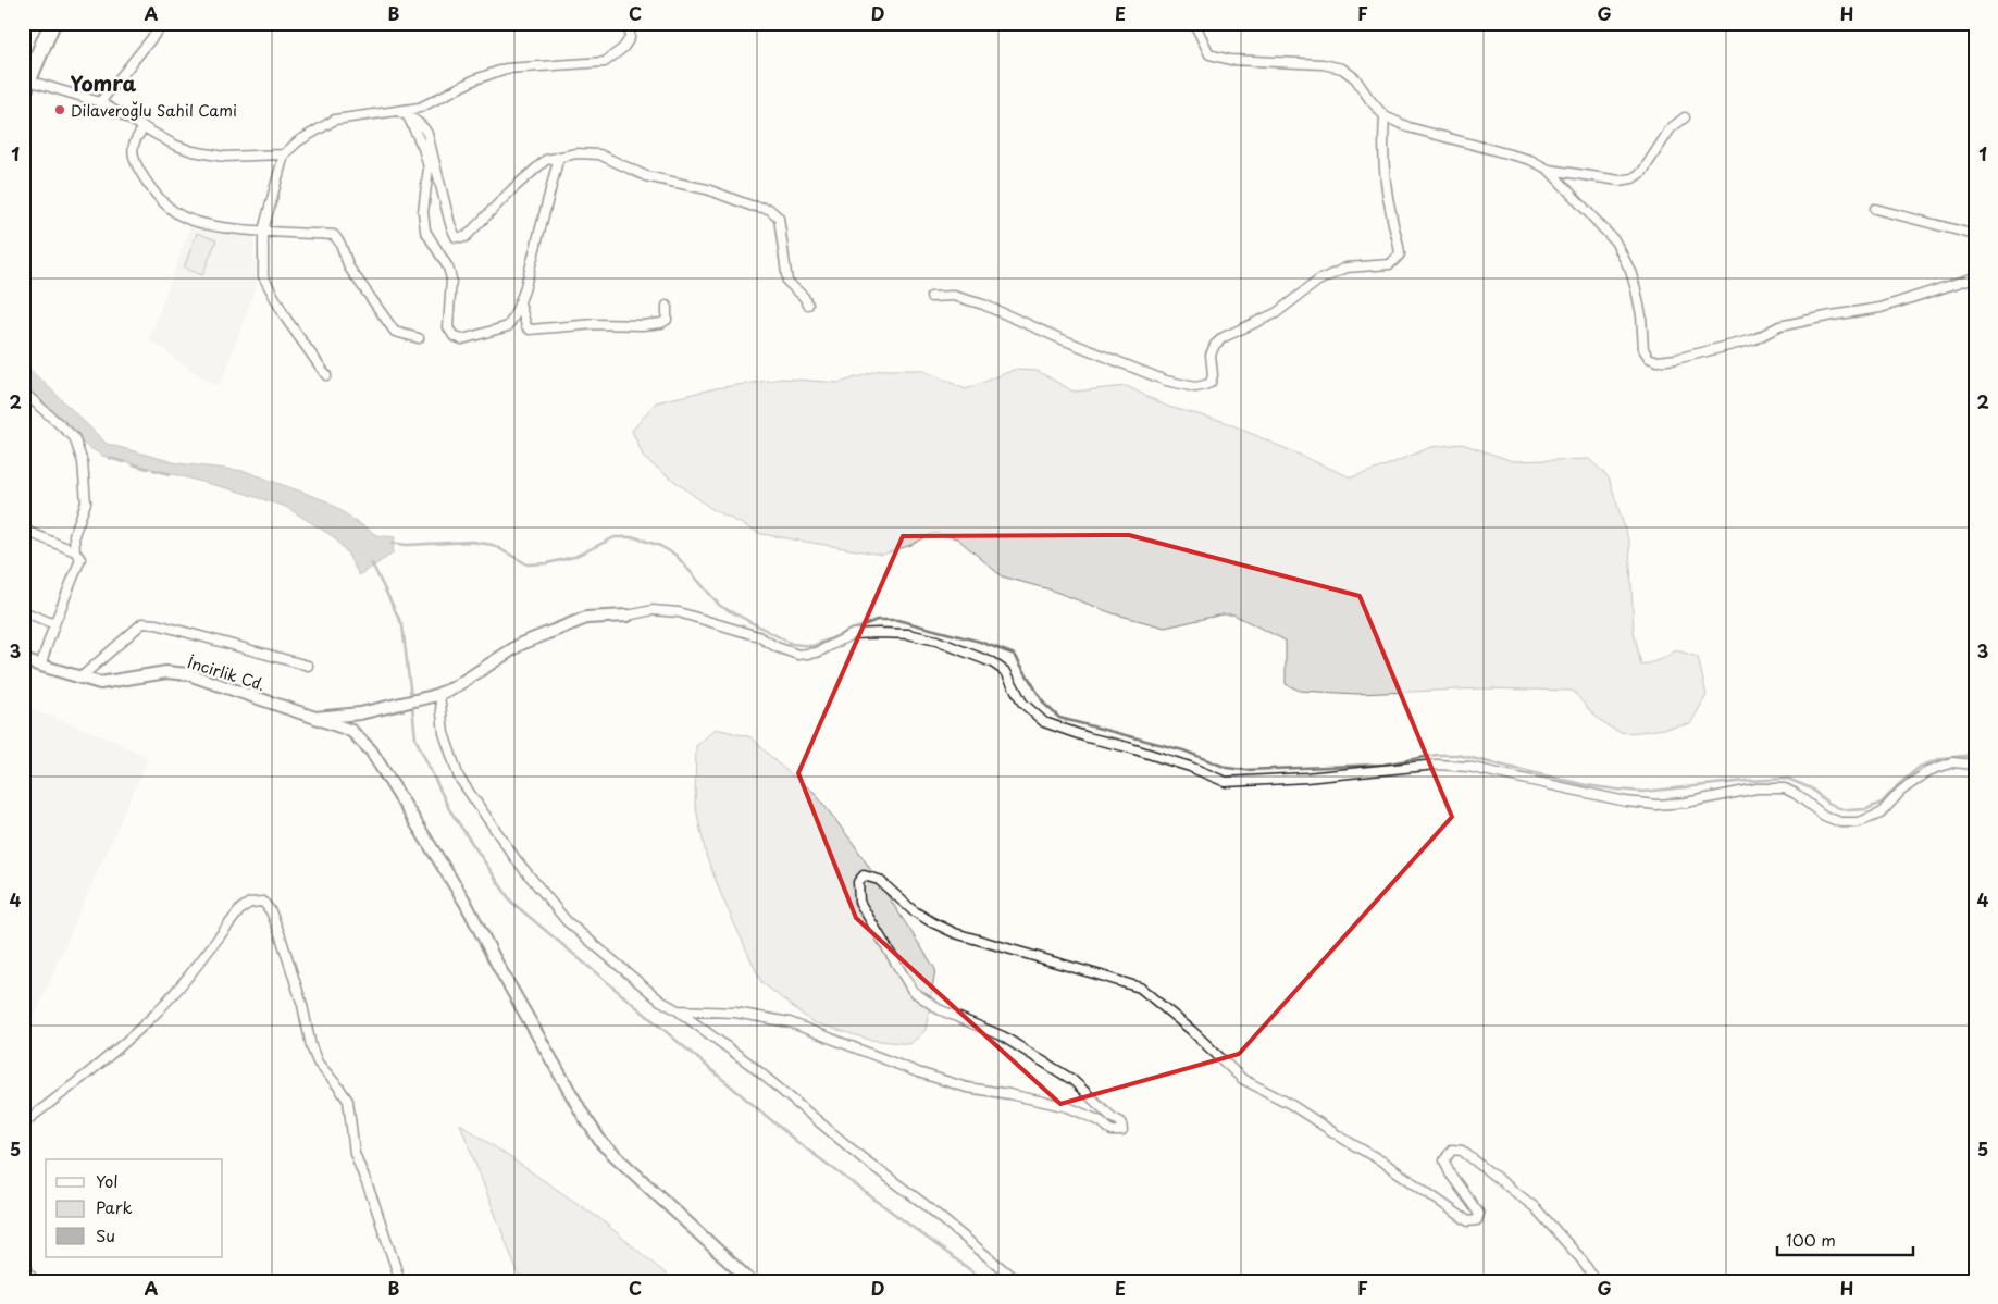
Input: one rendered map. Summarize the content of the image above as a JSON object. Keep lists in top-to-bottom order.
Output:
{
  "streets": {
    "street": ["İncirlik Cd."]
  },
  "districts": ["Yomra"],
  "places": ["Dilaveroğlu Sahil Cami"],
  "legend": ["Yol", "Park", "Su"],
  "scale_bar": "100 m",
  "grid": {
    "columns": [
      "A",
      "B",
      "C",
      "D",
      "E",
      "F",
      "G",
      "H"
    ],
    "rows": [
      "1",
      "2",
      "3",
      "4",
      "5"
    ]
  }
}
